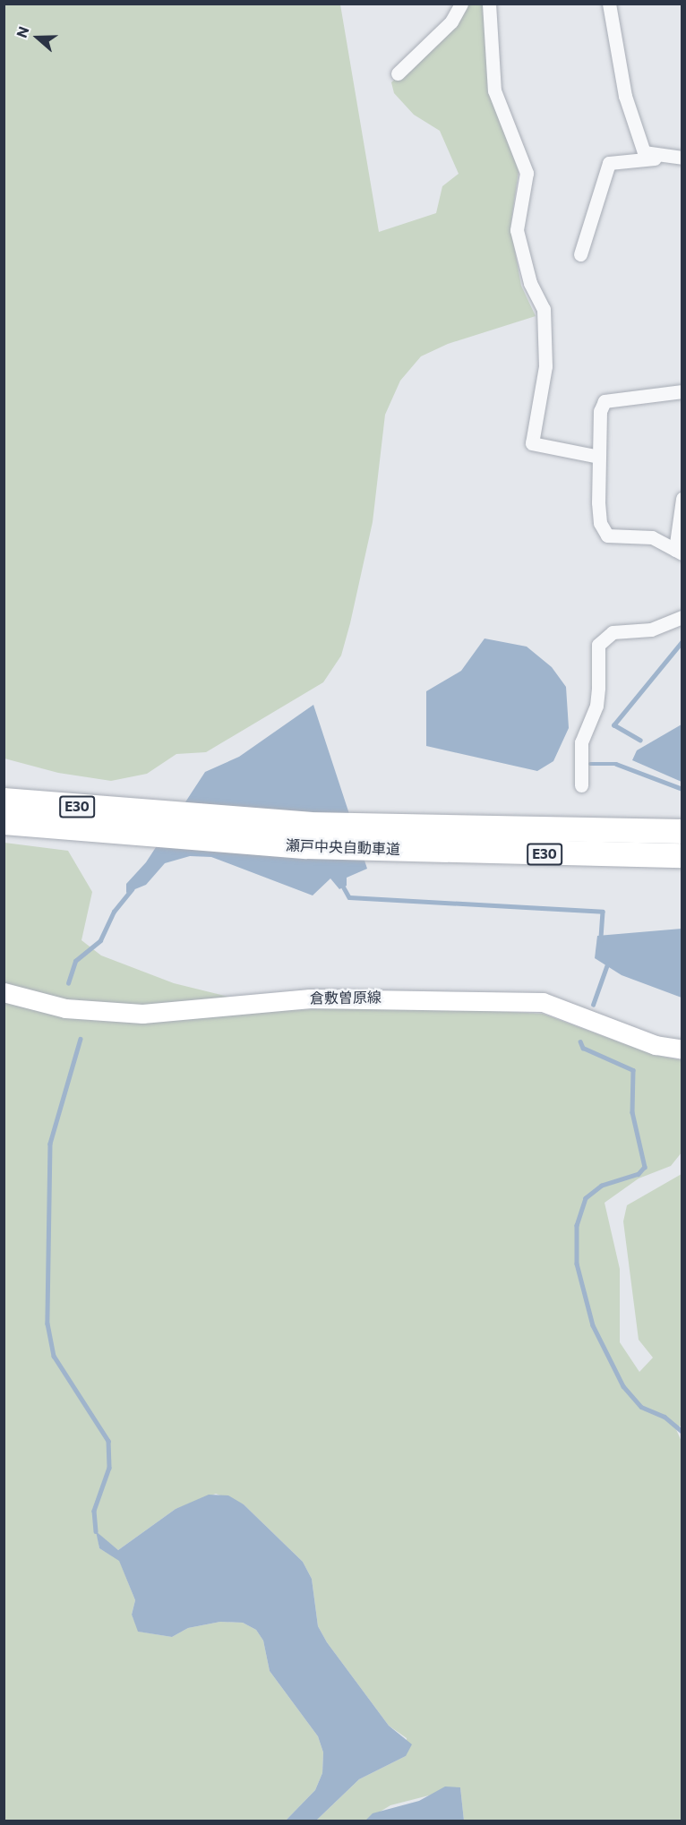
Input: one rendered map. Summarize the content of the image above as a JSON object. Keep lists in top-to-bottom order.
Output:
{
  "streets": {
    "highway": ["E30", "瀬戸中央自動車道"],
    "street": ["倉敷曽原線"]
  },
  "north": "left"
}
